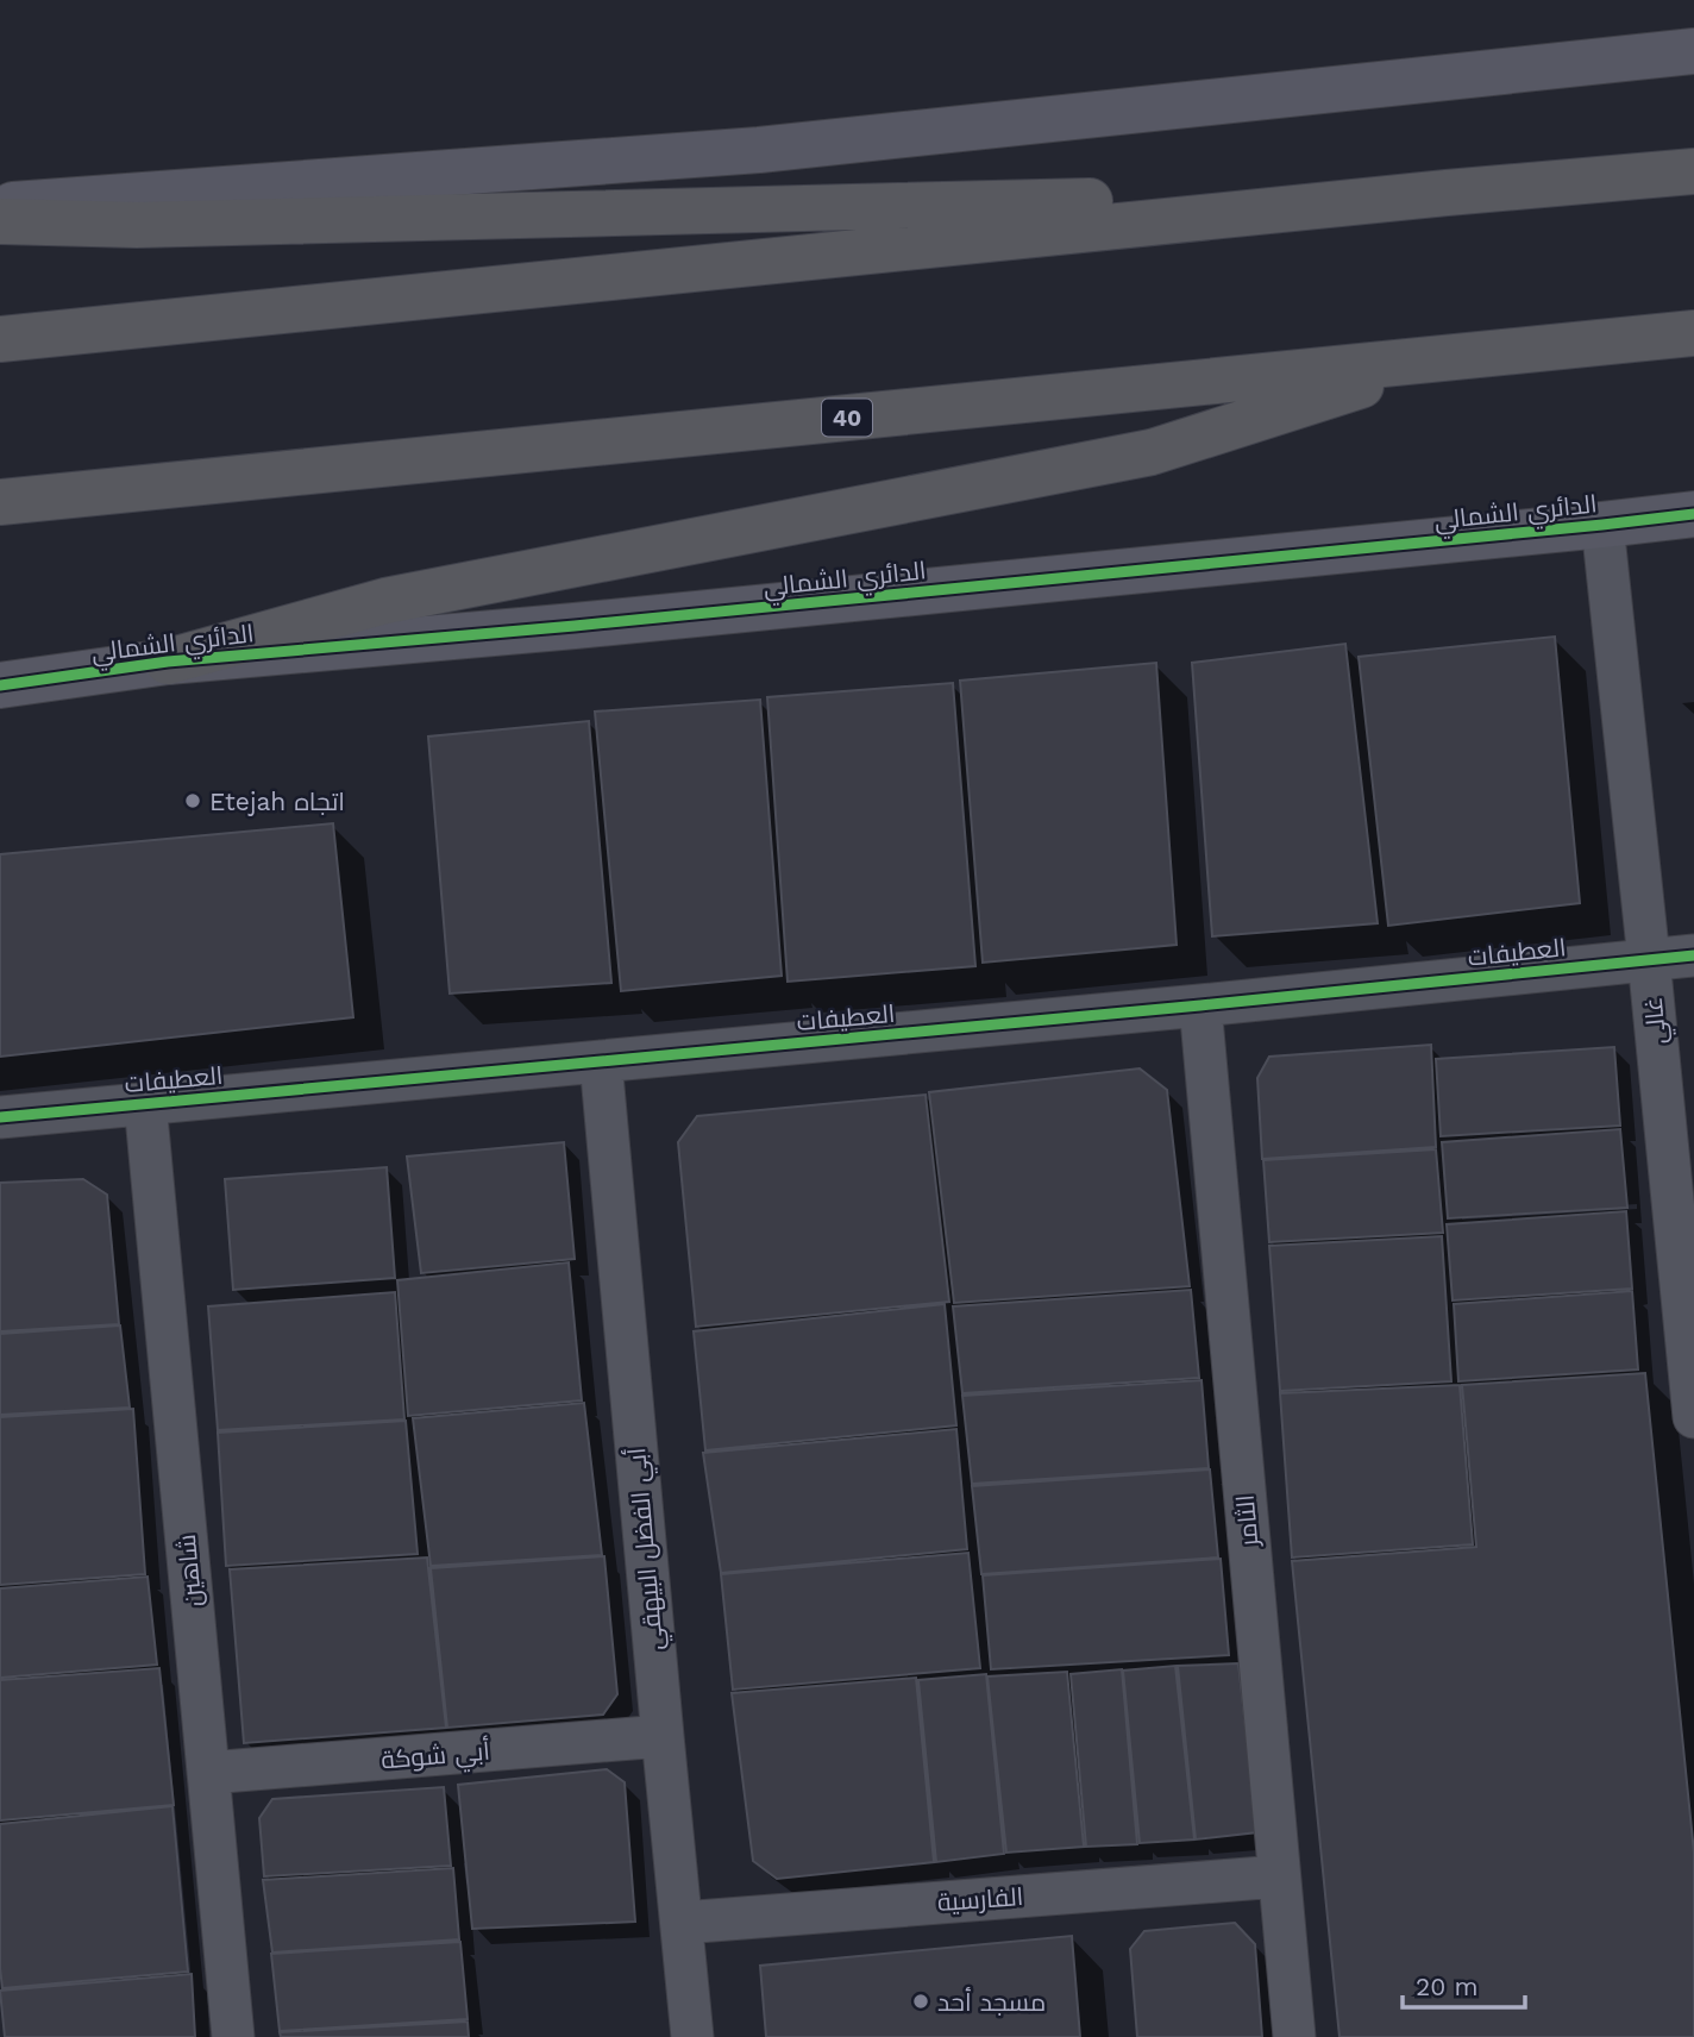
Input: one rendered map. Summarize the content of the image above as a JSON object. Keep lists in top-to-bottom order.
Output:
{
  "streets": {
    "highway": ["40"],
    "street": [
      "الدائري الشمالي",
      "العطيفات",
      "غالي",
      "الثامر",
      "أبي الفضل البيهقي",
      "شاهين",
      "أبي شوكة",
      "الفارسية"
    ]
  },
  "crossings": [
    ["الدائري الشمالي", "غالي"],
    ["العطيفات", "غالي"],
    ["العطيفات", "الثامر"],
    ["العطيفات", "أبي الفضل البيهقي"],
    ["العطيفات", "شاهين"],
    ["الثامر", "الفارسية"],
    ["أبي الفضل البيهقي", "أبي شوكة"],
    ["أبي الفضل البيهقي", "الفارسية"],
    ["شاهين", "أبي شوكة"]
  ],
  "places": ["Etejah اتجاه", "مسجد أحد"],
  "scale_bar": "20 m"
}
